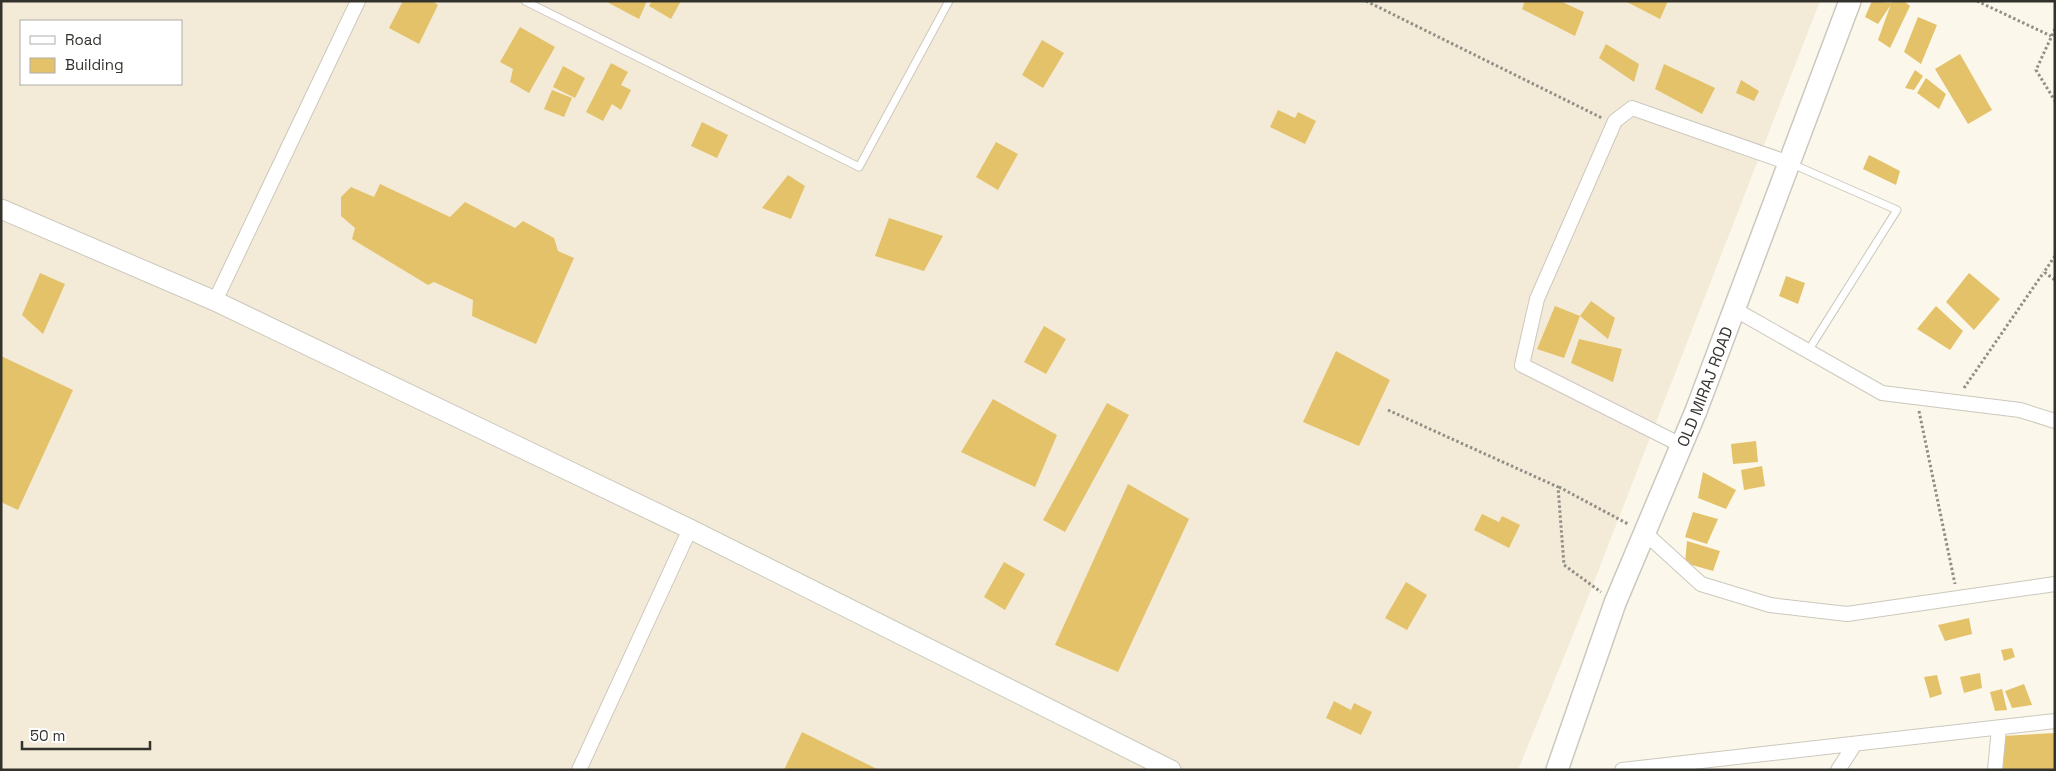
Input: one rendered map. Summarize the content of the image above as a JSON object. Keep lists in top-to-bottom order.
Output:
{
  "streets": {
    "main road": ["OLD MIRAJ ROAD"]
  },
  "legend": ["Road", "Building"],
  "scale_bar": "50 m"
}
